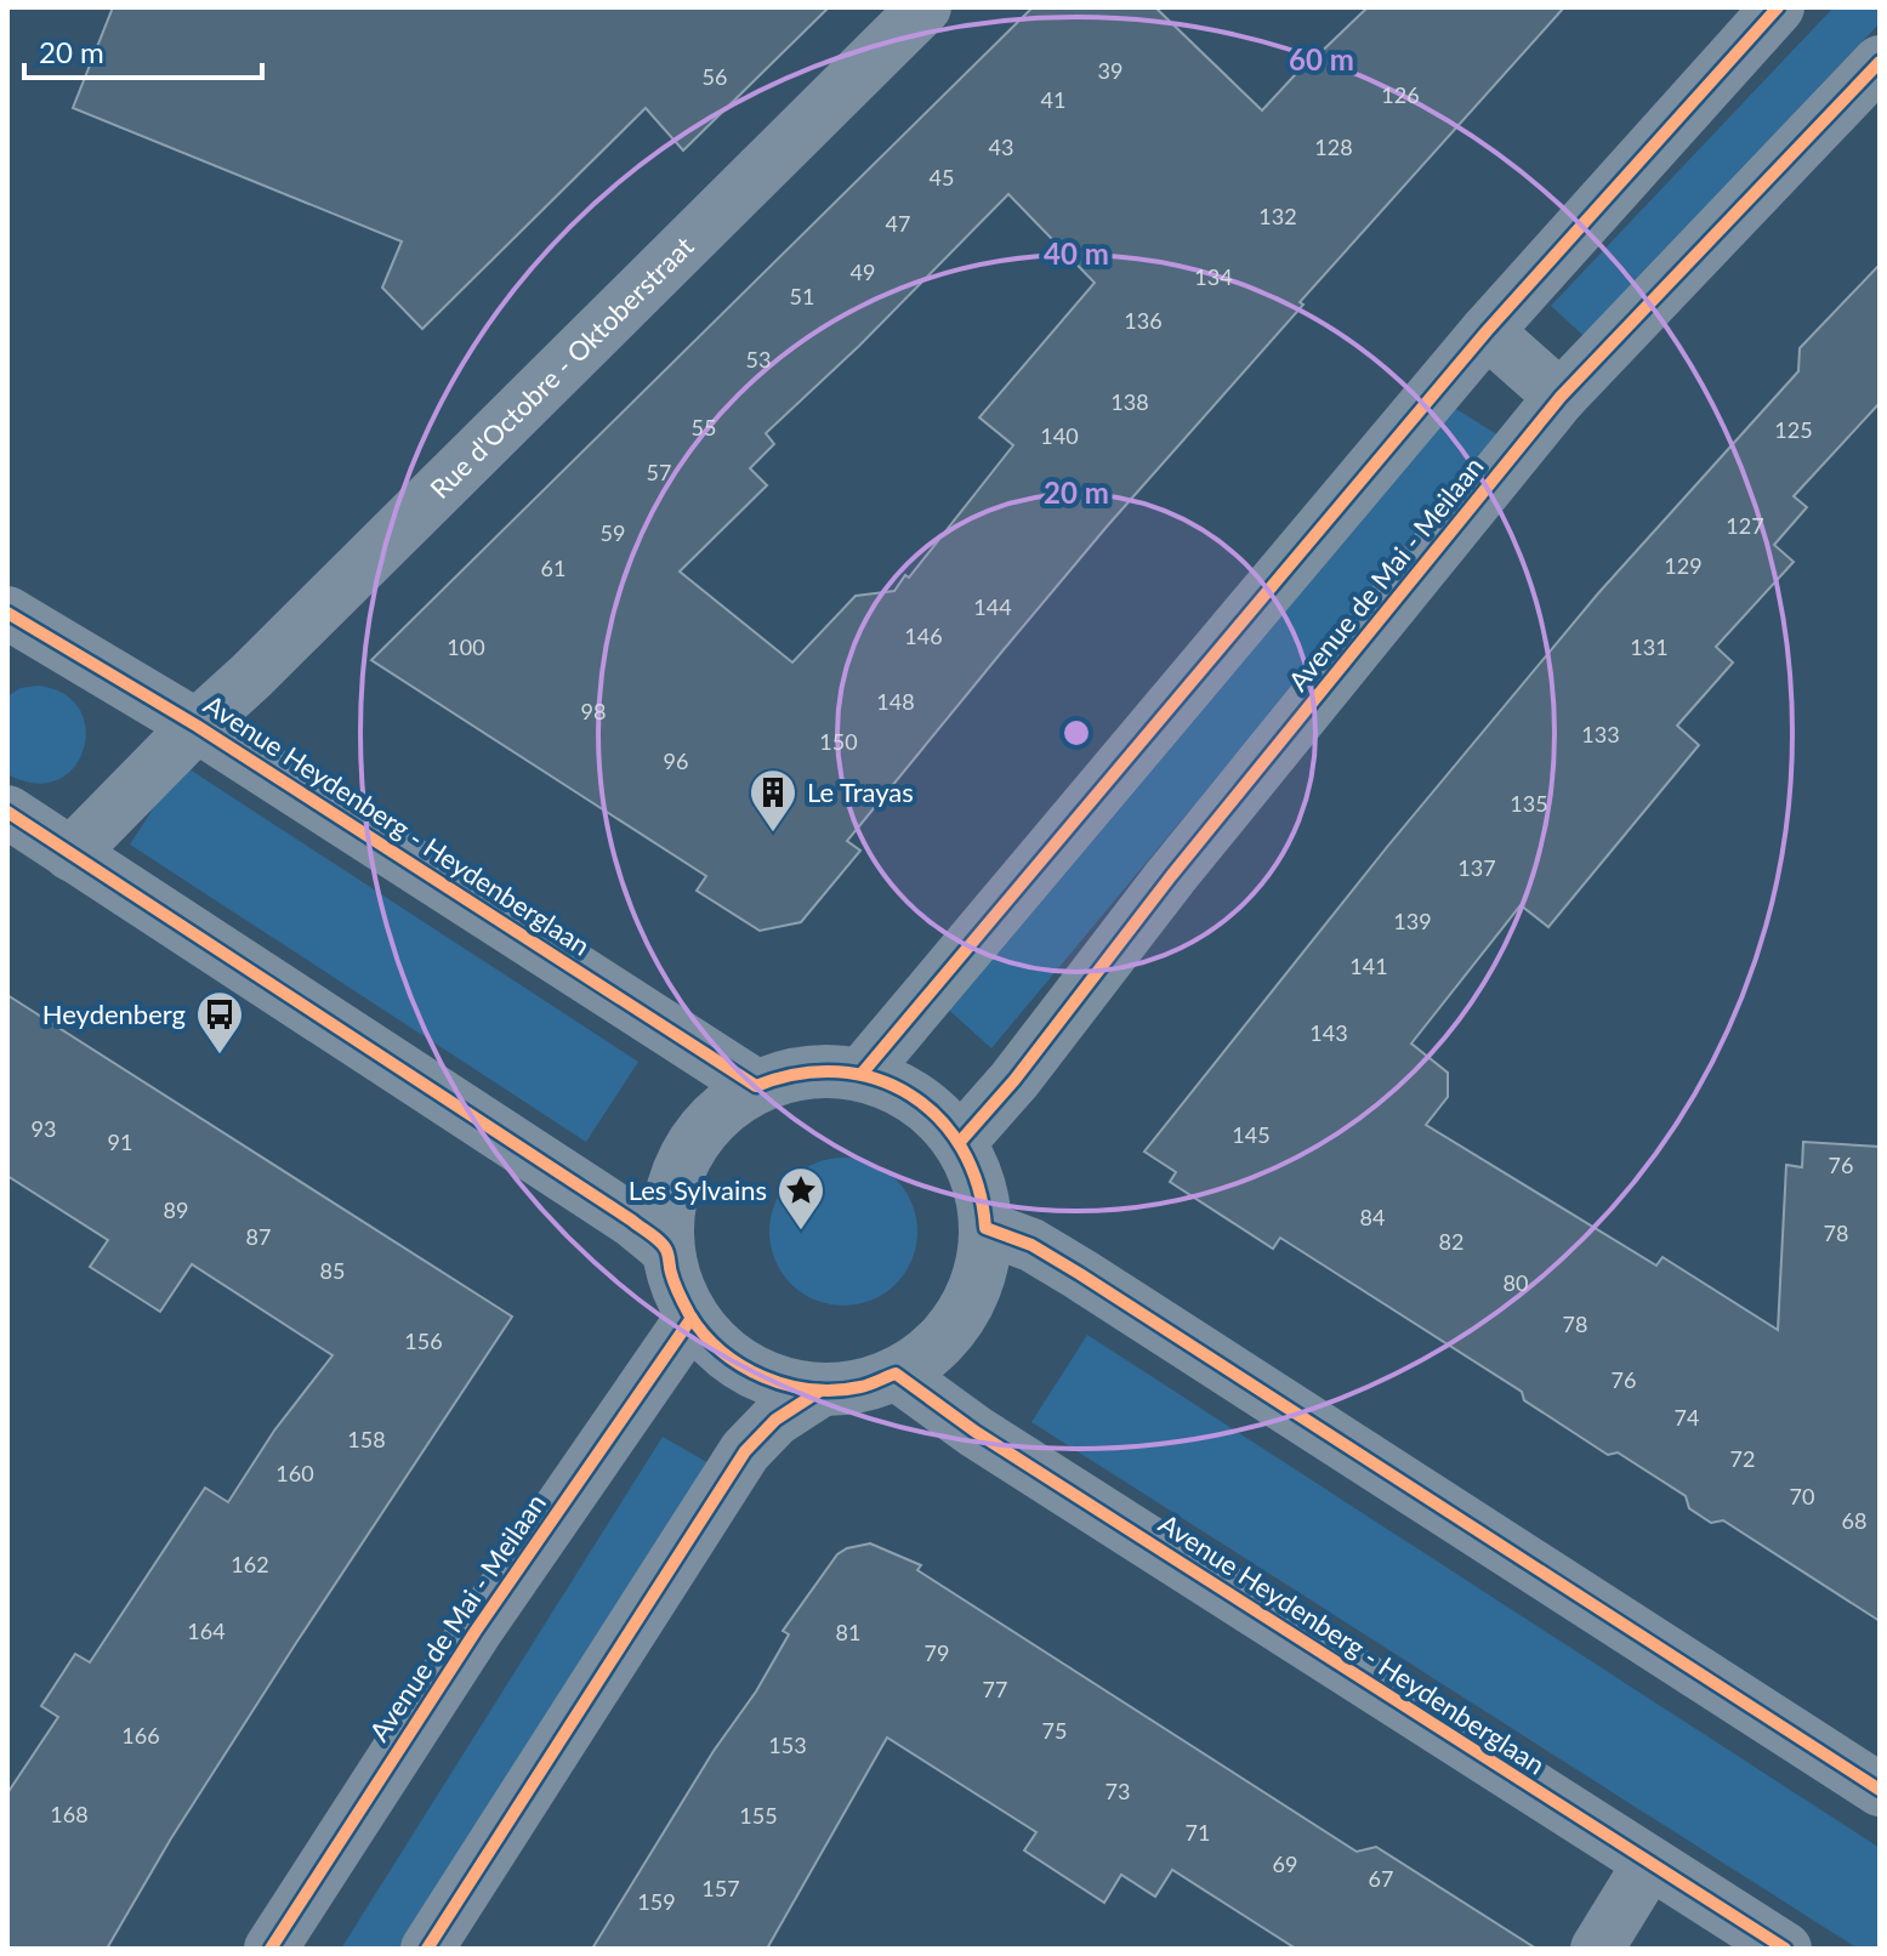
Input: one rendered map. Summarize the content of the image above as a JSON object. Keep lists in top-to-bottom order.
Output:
{
  "streets": {
    "street": ["Rue d'Octobre - Oktoberstraat", "Avenue de Mai - Meilaan", "Avenue Heydenberg - Heydenberglaan"]
  },
  "crossings": [
    ["Rue d'Octobre - Oktoberstraat", "Avenue Heydenberg - Heydenberglaan"],
    ["Avenue de Mai - Meilaan", "Avenue Heydenberg - Heydenberglaan"]
  ],
  "places": {
    "building": ["Le Trayas"],
    "bus stop": ["Heydenberg"],
    "place": ["Les Sylvains"]
  },
  "house_numbers": [
    "39",
    "56",
    "126",
    "41",
    "43",
    "128",
    "45",
    "132",
    "47",
    "49",
    "134",
    "51",
    "136",
    "53",
    "138",
    "55",
    "125",
    "140",
    "57",
    "127",
    "59",
    "129",
    "61",
    "144",
    "146",
    "100",
    "131",
    "148",
    "98",
    "133",
    "150",
    "96",
    "135",
    "137",
    "139",
    "141",
    "143",
    "93",
    "145",
    "91",
    "76",
    "89",
    "84",
    "78",
    "87",
    "82",
    "85",
    "80",
    "78",
    "156",
    "76",
    "74",
    "158",
    "72",
    "160",
    "70",
    "68",
    "162",
    "164",
    "81",
    "79",
    "77",
    "75",
    "166",
    "153",
    "73",
    "168",
    "155",
    "71",
    "69",
    "67",
    "157",
    "159"
  ],
  "scale_bar": "20 m",
  "rings": ["60 m", "40 m", "20 m"]
}
